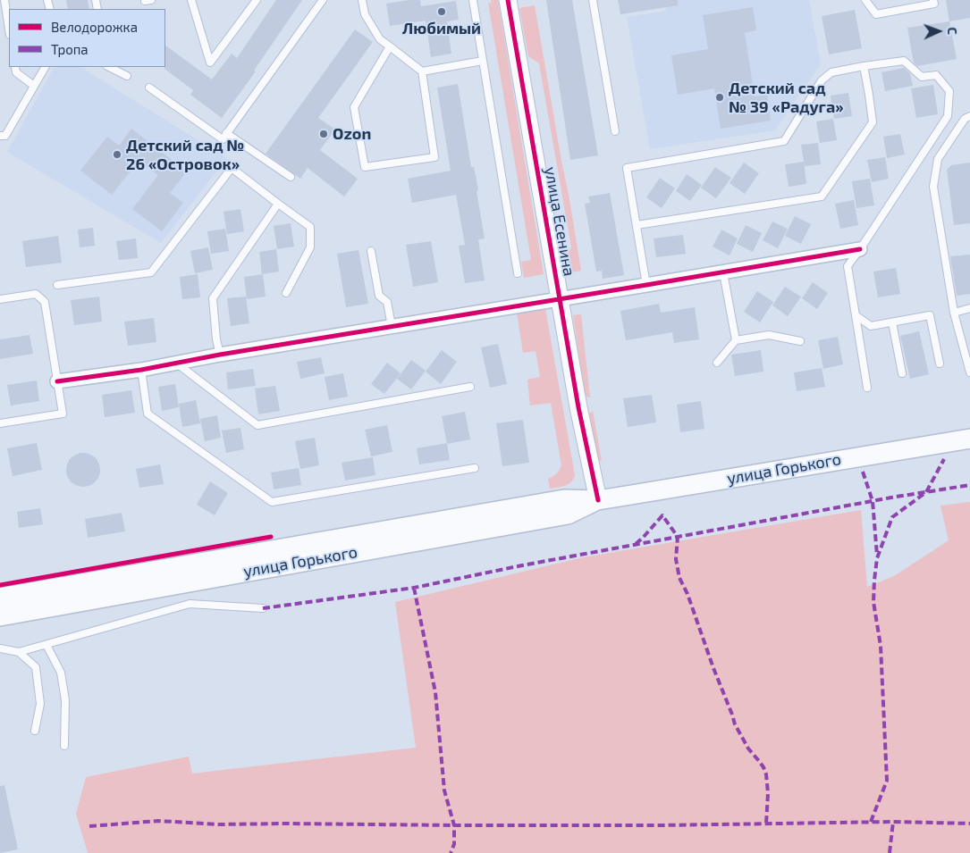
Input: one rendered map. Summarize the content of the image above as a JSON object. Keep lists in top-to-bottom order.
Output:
{
  "streets": {
    "main road": ["улица Горького"],
    "street": ["улица Есенина"]
  },
  "crossings": [
    ["улица Есенина", "улица Горького"]
  ],
  "places": [
    "Любимый",
    "Детский сад № 39 «Радуга»",
    "Ozon",
    "Детский сад № 26 «Островок»"
  ],
  "legend": ["Велодорожка", "Тропа"],
  "north": "right"
}
